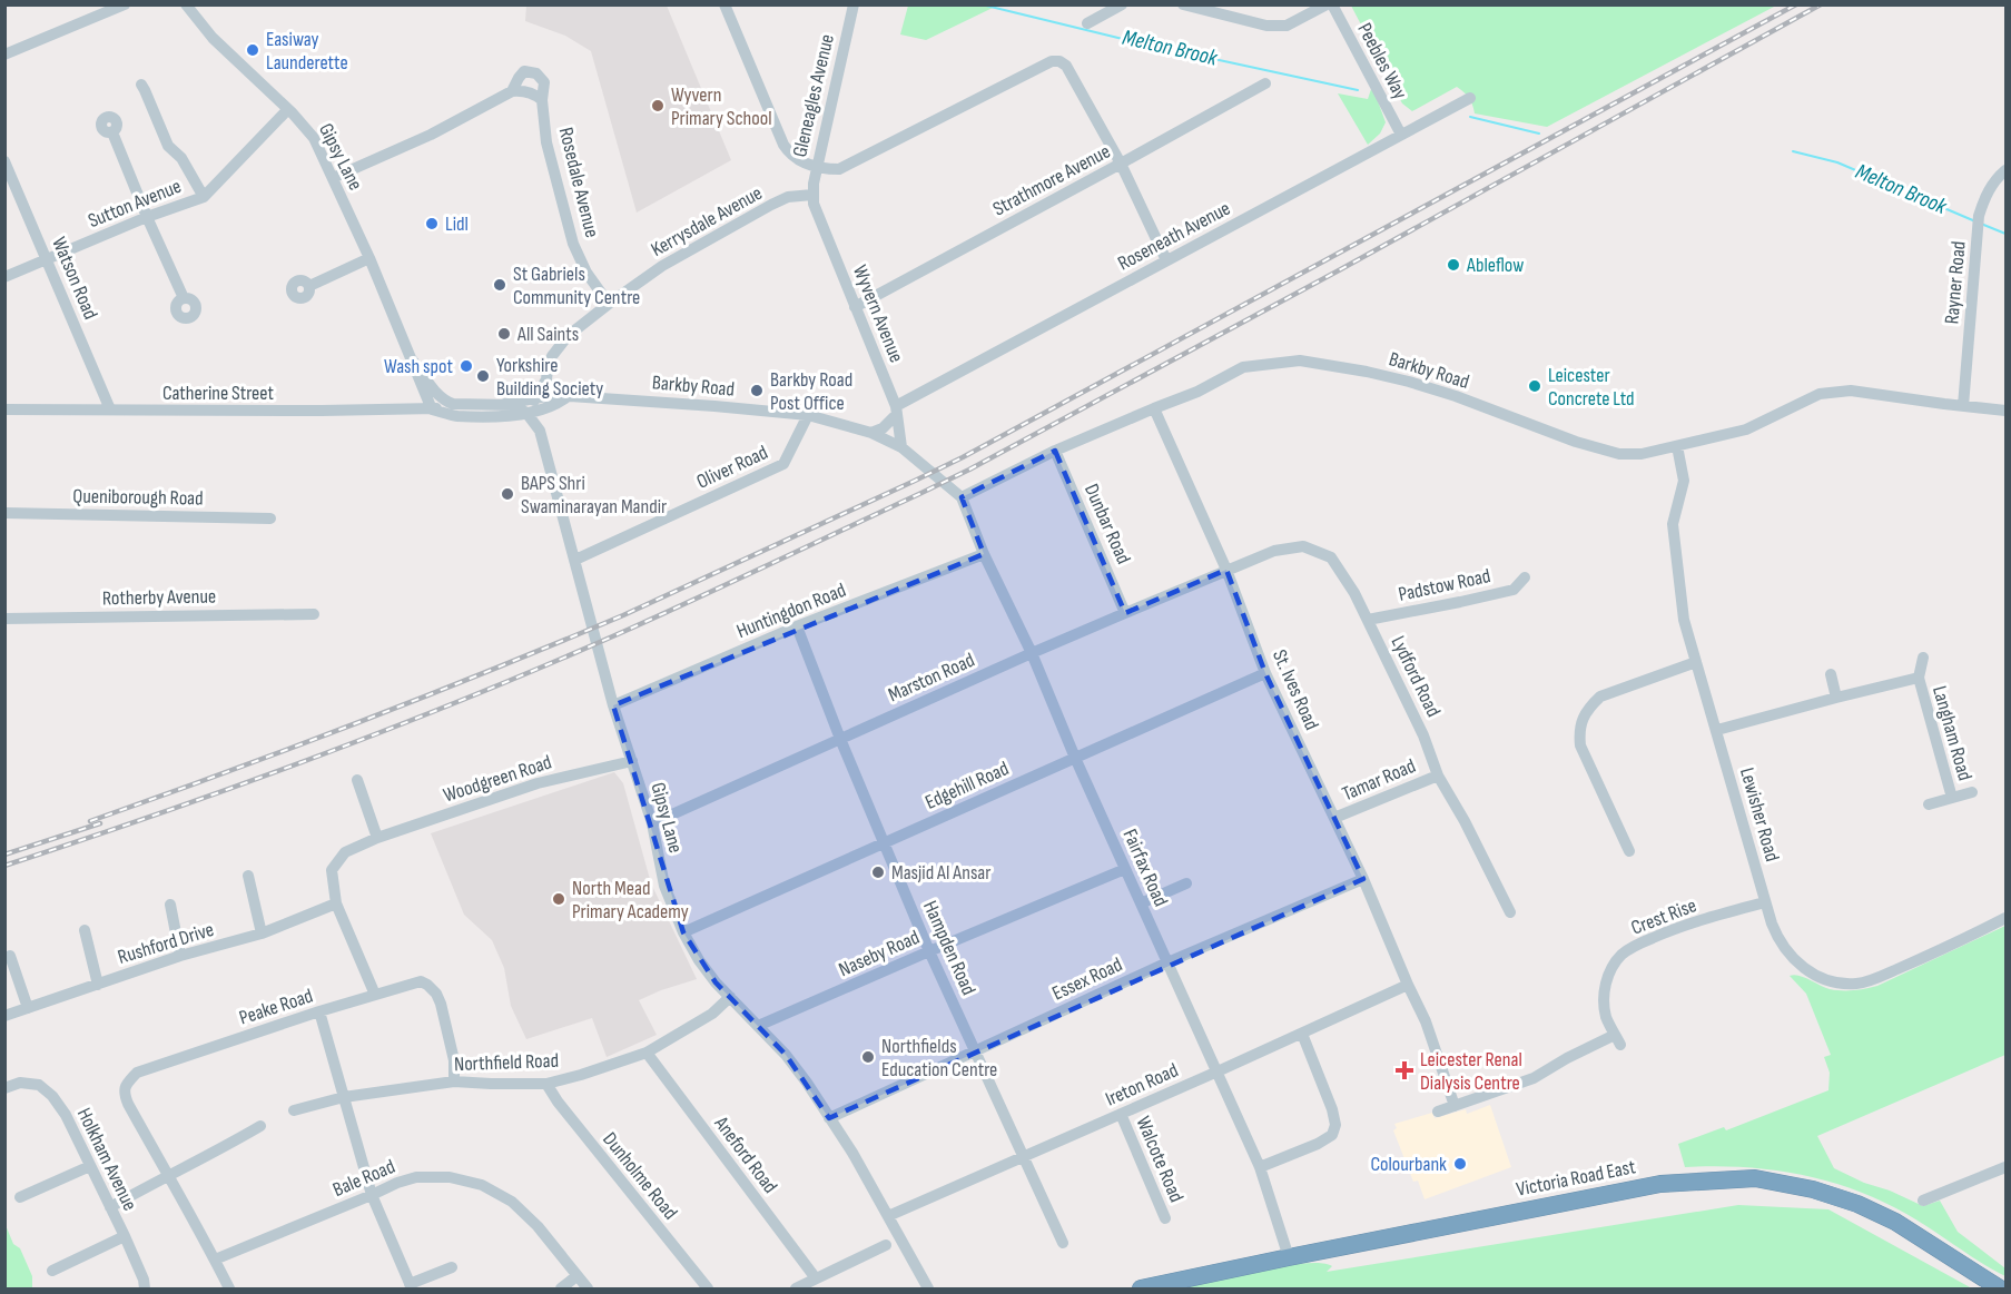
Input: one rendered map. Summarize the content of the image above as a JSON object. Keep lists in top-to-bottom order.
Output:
{
  "streets": {
    "highway": ["Victoria Road East"],
    "street": [
      "Peebles Way",
      "Gleneagles Avenue",
      "Gipsy Lane",
      "Strathmore Avenue",
      "Rosedale Avenue",
      "Sutton Avenue",
      "Kerrysdale Avenue",
      "Roseneath Avenue",
      "Watson Road",
      "Rayner Road",
      "Wyvern Avenue",
      "Barkby Road",
      "Catherine Street",
      "Oliver Road",
      "Queniborough Road",
      "Dunbar Road",
      "Padstow Road",
      "Rotherby Avenue",
      "Huntingdon Road",
      "Lydford Road",
      "Marston Road",
      "St. Ives Road",
      "Langham Road",
      "Woodgreen Road",
      "Tamar Road",
      "Edgehill Road",
      "Lewisher Road",
      "Fairfax Road",
      "Crest Rise",
      "Rushford Drive",
      "Hampden Road",
      "Naseby Road",
      "Essex Road",
      "Peake Road",
      "Northfield Road",
      "Ireton Road",
      "Aneford Road",
      "Holkham Avenue",
      "Walcote Road",
      "Dunholme Road",
      "Bale Road"
    ]
  },
  "crossings": [
    ["Peebles Way", "Roseneath Avenue"],
    ["Gleneagles Avenue", "Kerrysdale Avenue"],
    ["Gleneagles Avenue", "Wyvern Avenue"],
    ["Gipsy Lane", "Rosedale Avenue"],
    ["Gipsy Lane", "Sutton Avenue"],
    ["Gipsy Lane", "Kerrysdale Avenue"],
    ["Gipsy Lane", "Barkby Road"],
    ["Gipsy Lane", "Catherine Street"],
    ["Gipsy Lane", "Oliver Road"],
    ["Gipsy Lane", "Huntingdon Road"],
    ["Gipsy Lane", "Marston Road"],
    ["Gipsy Lane", "Woodgreen Road"],
    ["Gipsy Lane", "Edgehill Road"],
    ["Gipsy Lane", "Naseby Road"],
    ["Gipsy Lane", "Essex Road"],
    ["Gipsy Lane", "Northfield Road"],
    ["Gipsy Lane", "Ireton Road"],
    ["Strathmore Avenue", "Wyvern Avenue"],
    ["Rosedale Avenue", "Kerrysdale Avenue"],
    ["Sutton Avenue", "Watson Road"],
    ["Kerrysdale Avenue", "Wyvern Avenue"],
    ["Kerrysdale Avenue", "Barkby Road"],
    ["Roseneath Avenue", "Wyvern Avenue"],
    ["Watson Road", "Catherine Street"],
    ["Rayner Road", "Barkby Road"],
    ["Wyvern Avenue", "Barkby Road"],
    ["Barkby Road", "Oliver Road"],
    ["Barkby Road", "Dunbar Road"],
    ["Barkby Road", "St. Ives Road"],
    ["Barkby Road", "Lewisher Road"],
    ["Barkby Road", "Fairfax Road"],
    ["Dunbar Road", "Marston Road"],
    ["Padstow Road", "Lydford Road"],
    ["Huntingdon Road", "Fairfax Road"],
    ["Huntingdon Road", "Hampden Road"],
    ["Lydford Road", "Marston Road"],
    ["Lydford Road", "St. Ives Road"],
    ["Lydford Road", "Tamar Road"],
    ["Marston Road", "St. Ives Road"],
    ["Marston Road", "Fairfax Road"],
    ["Marston Road", "Hampden Road"],
    ["St. Ives Road", "Tamar Road"],
    ["St. Ives Road", "Edgehill Road"],
    ["St. Ives Road", "Crest Rise"],
    ["St. Ives Road", "Essex Road"],
    ["St. Ives Road", "Ireton Road"],
    ["Langham Road", "Lewisher Road"],
    ["Woodgreen Road", "Rushford Drive"],
    ["Woodgreen Road", "Peake Road"],
    ["Edgehill Road", "Fairfax Road"],
    ["Edgehill Road", "Hampden Road"],
    ["Lewisher Road", "Crest Rise"],
    ["Fairfax Road", "Naseby Road"],
    ["Fairfax Road", "Essex Road"],
    ["Fairfax Road", "Ireton Road"],
    ["Fairfax Road", "Victoria Road East"],
    ["Hampden Road", "Naseby Road"],
    ["Hampden Road", "Essex Road"],
    ["Hampden Road", "Ireton Road"],
    ["Peake Road", "Northfield Road"],
    ["Northfield Road", "Aneford Road"],
    ["Northfield Road", "Dunholme Road"],
    ["Ireton Road", "Walcote Road"]
  ],
  "water": ["Melton Brook"],
  "places": {
    "other": [
      "Easiway Launderette",
      "Wyvern Primary School",
      "Lidl",
      "Ableflow",
      "St Gabriels Community Centre",
      "All Saints",
      "Wash spot",
      "Yorkshire Building Society",
      "Leicester Concrete Ltd",
      "Barkby Road Post Office",
      "BAPS Shri Swaminarayan Mandir",
      "Masjid Al Ansar",
      "North Mead Primary Academy",
      "Northfields Education Centre",
      "Colourbank"
    ],
    "health": ["Leicester Renal Dialysis Centre"]
  }
}
